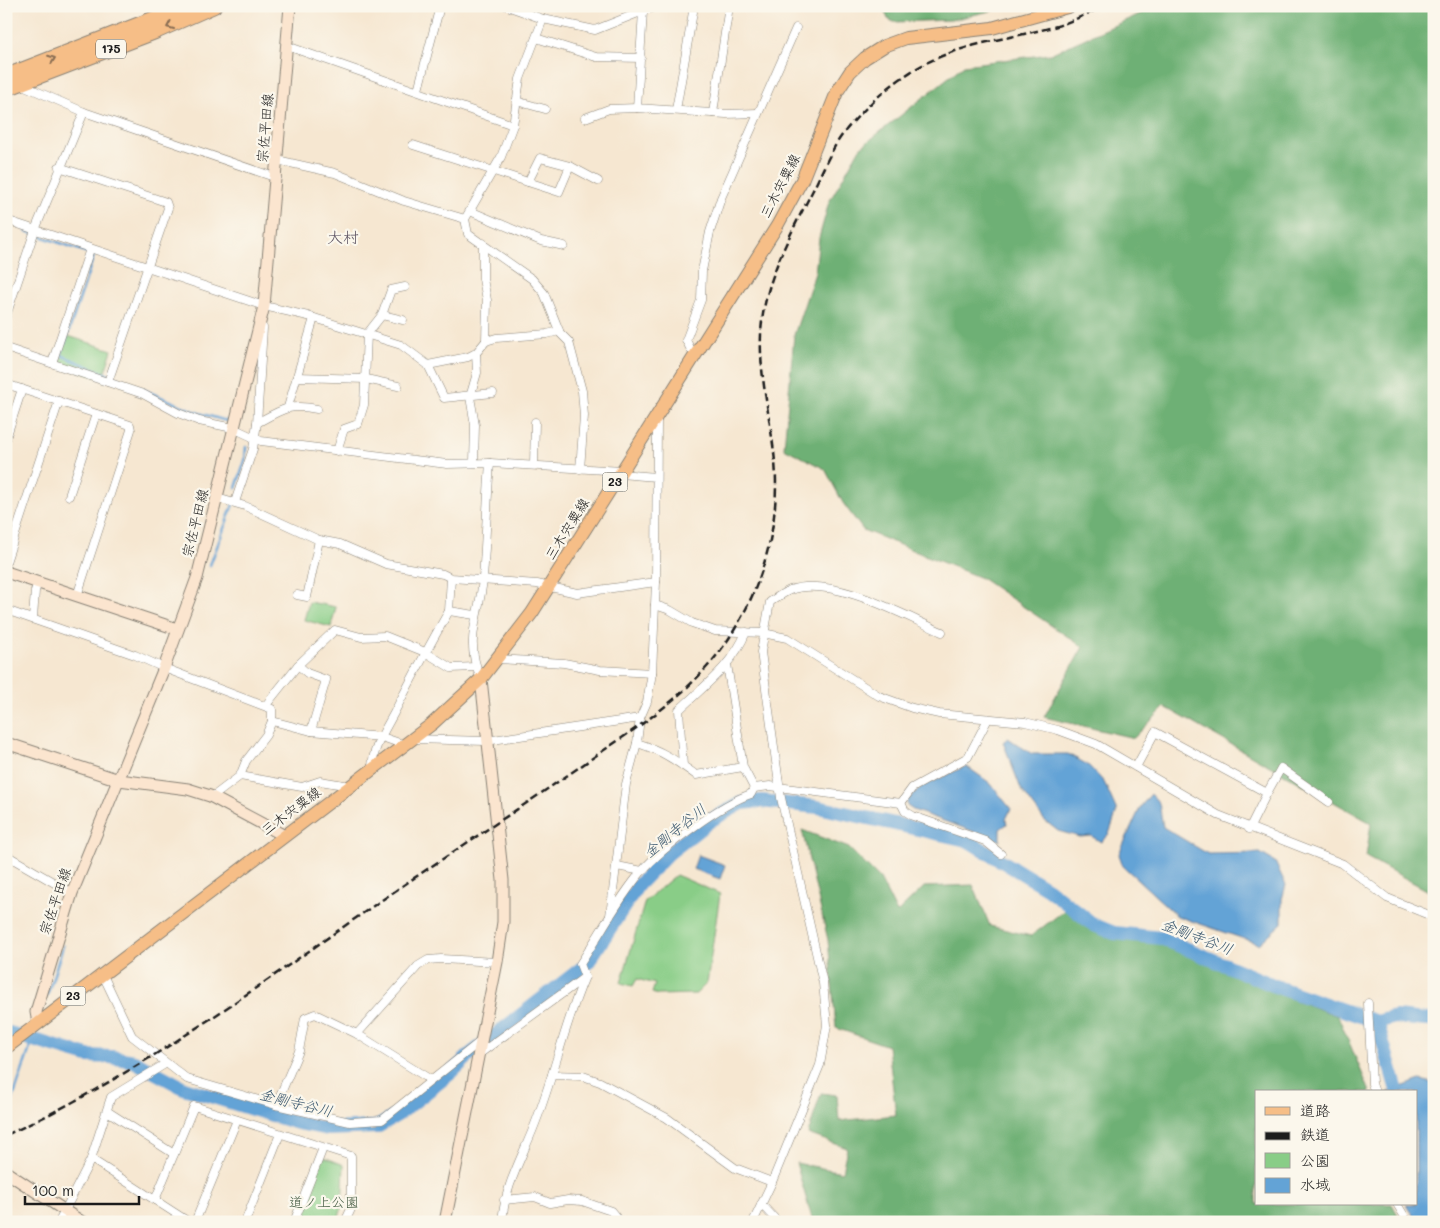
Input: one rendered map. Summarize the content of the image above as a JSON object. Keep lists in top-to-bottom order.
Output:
{
  "streets": {
    "highway": ["175"],
    "main road": ["三木宍粟線", "23"],
    "street": ["宗佐平田線"]
  },
  "crossings": [
    ["宗佐平田線", "三木宍粟線"]
  ],
  "districts": ["大村"],
  "water": ["金剛寺谷川"],
  "parks": ["道ノ上公園"],
  "legend": [
    "道路",
    "鉄道",
    "公園",
    "水域"
  ],
  "scale_bar": "100 m"
}
